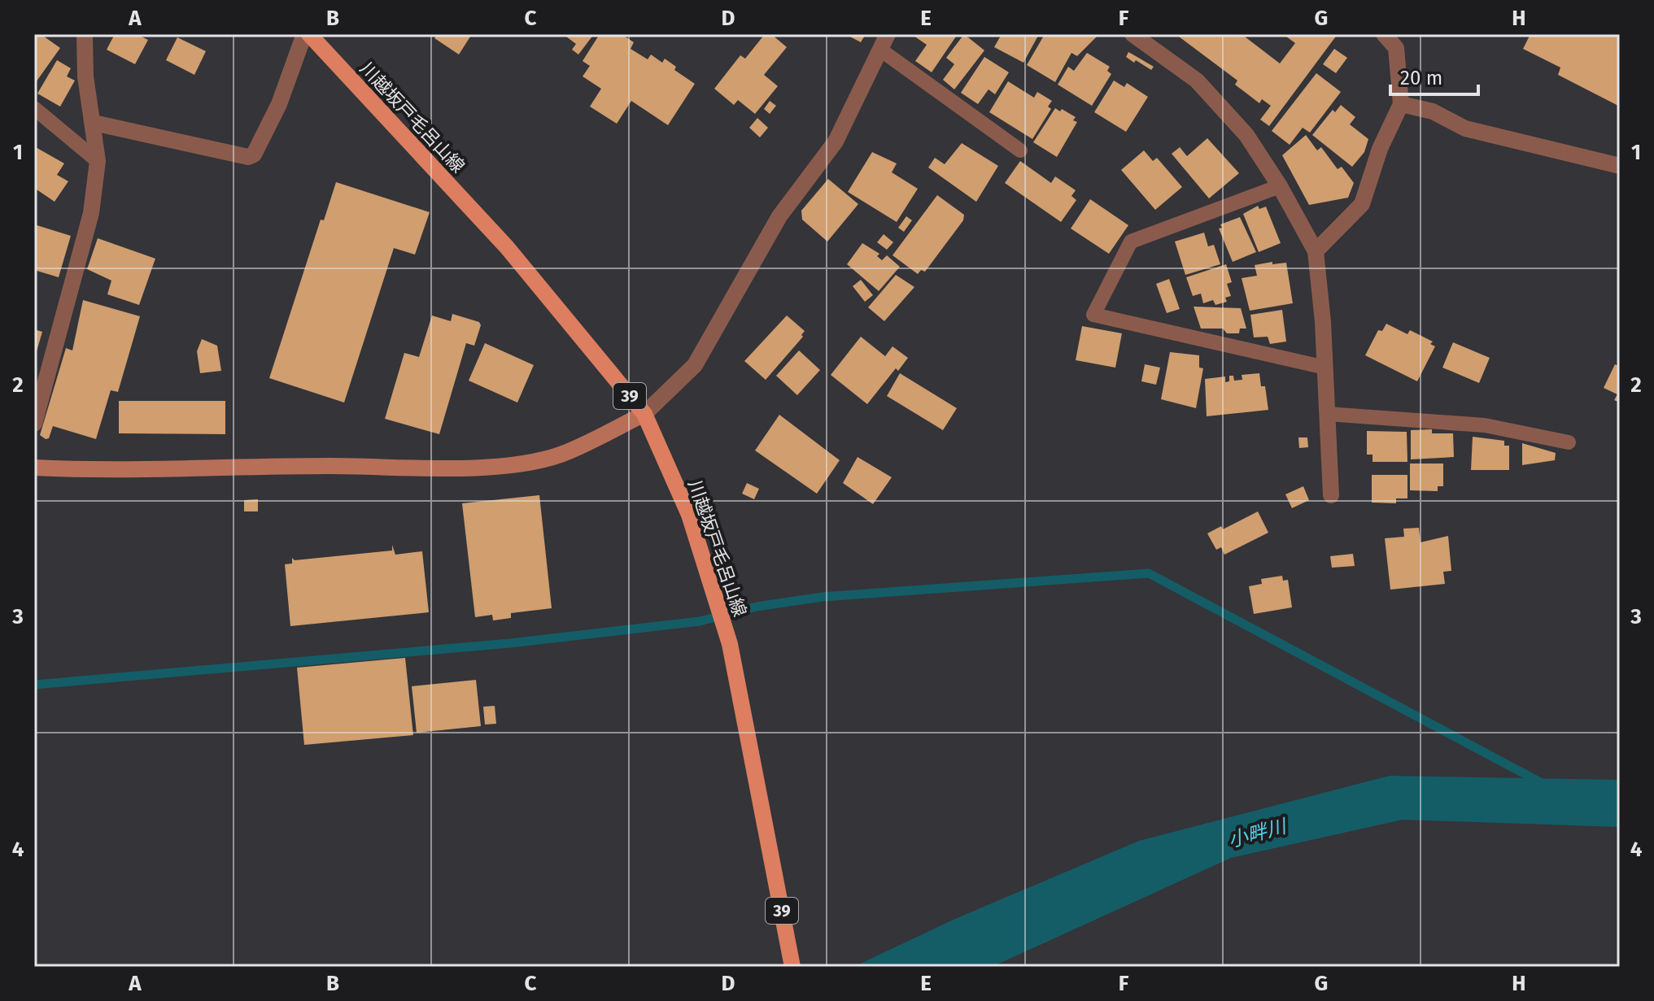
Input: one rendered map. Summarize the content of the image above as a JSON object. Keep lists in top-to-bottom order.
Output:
{
  "streets": {
    "main road": ["川越坂戸毛呂山線", "39"]
  },
  "water": ["小畔川"],
  "scale_bar": "20 m",
  "grid": {
    "columns": [
      "A",
      "B",
      "C",
      "D",
      "E",
      "F",
      "G",
      "H"
    ],
    "rows": [
      "1",
      "2",
      "3",
      "4"
    ]
  }
}
